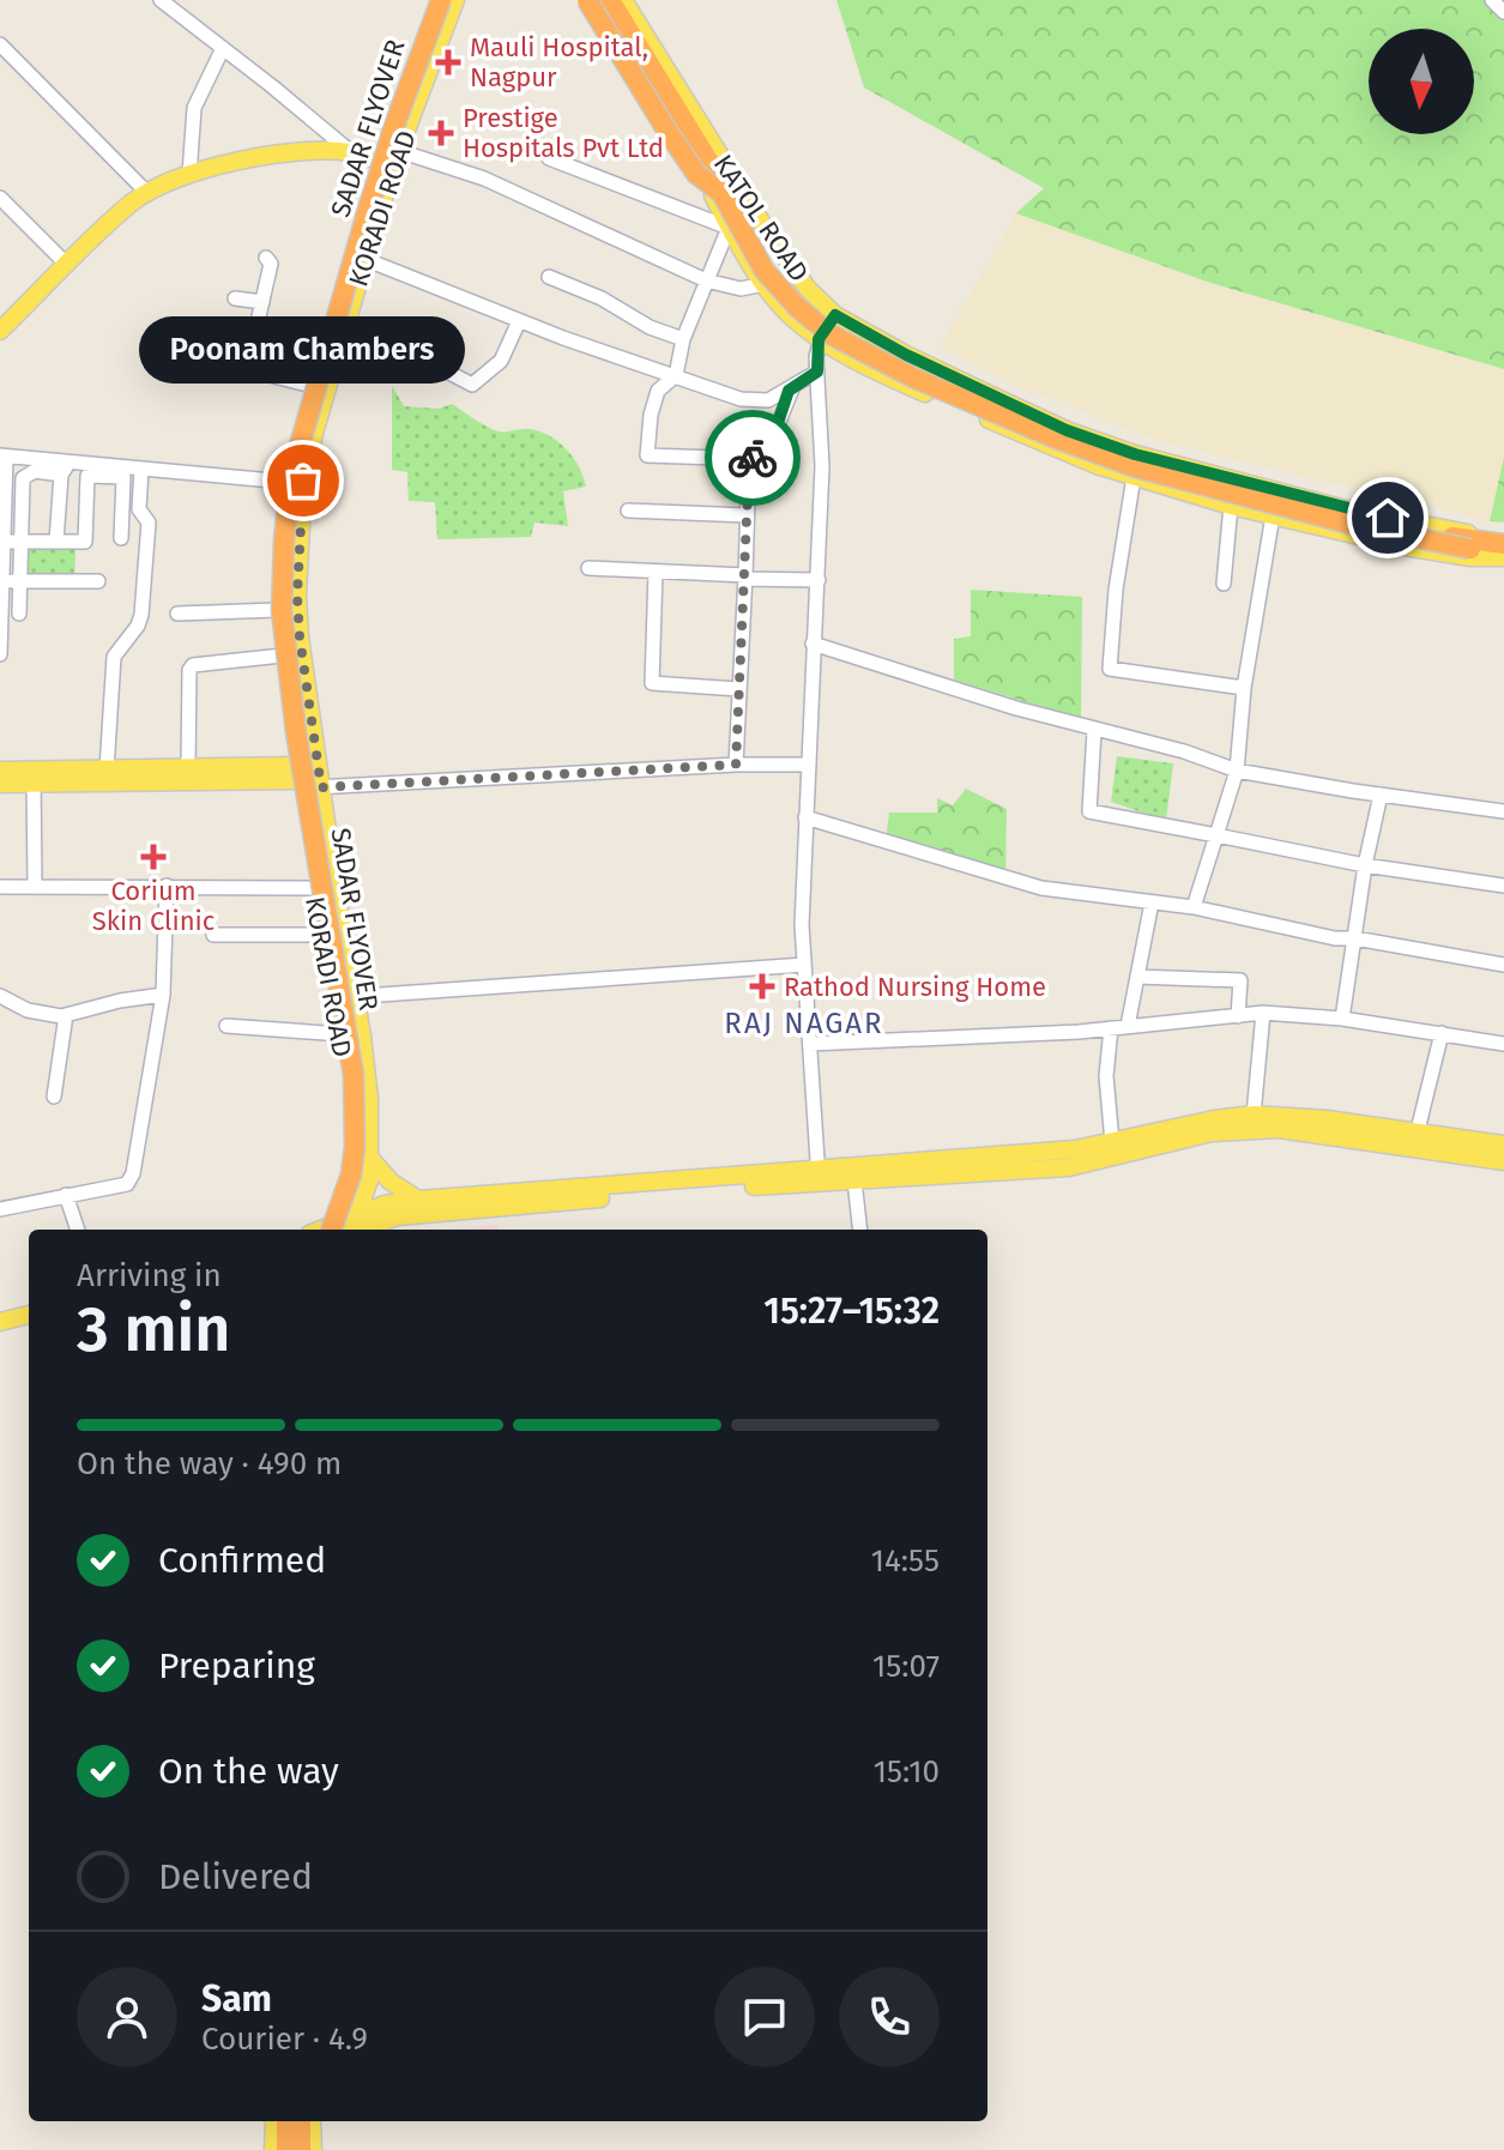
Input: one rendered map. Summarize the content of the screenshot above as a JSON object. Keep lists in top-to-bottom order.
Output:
{
  "streets": {
    "highway": ["SADAR FLYOVER"],
    "main road": ["KORADI ROAD", "KATOL ROAD"]
  },
  "crossings": [
    ["SADAR FLYOVER", "KORADI ROAD"]
  ],
  "districts": ["RAJ NAGAR"],
  "places": {
    "health": [
      "Mauli Hospital, Nagpur",
      "Prestige Hospitals Pvt Ltd",
      "Corium Skin Clinic",
      "Rathod Nursing Home"
    ],
    "other": ["Poonam Chambers"]
  },
  "north": "bottom",
  "page": {
    "bubble": "Poonam Chambers",
    "heading": ["3 min", "Arriving in", "15:27–15:32"],
    "panel": ["Sam", "Courier · 4.9"],
    "bar": "On the way · 490 m",
    "list": [
      ["Confirmed", "14:55"],
      ["Preparing", "15:07"],
      ["On the way", "15:10"],
      "Delivered"
    ]
  }
}
